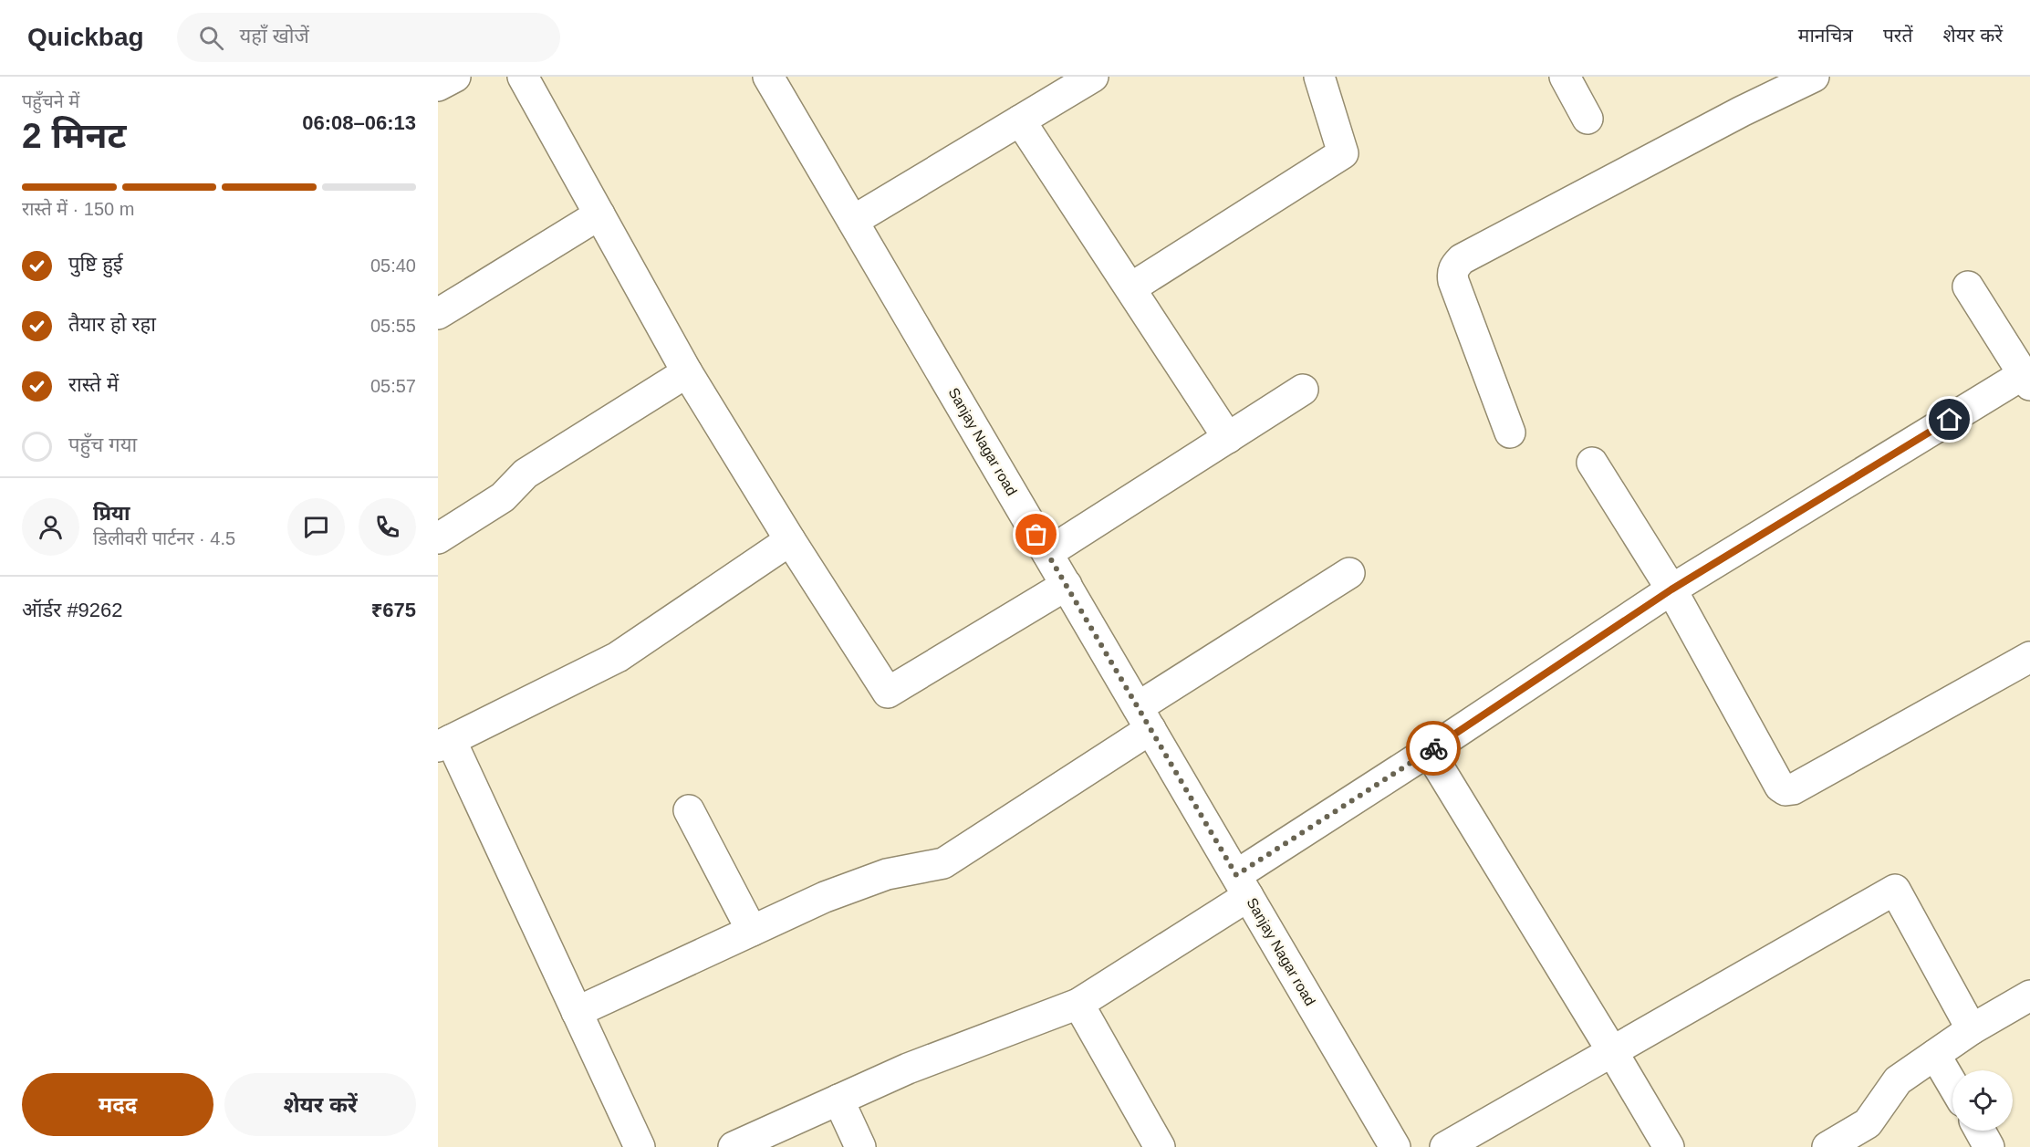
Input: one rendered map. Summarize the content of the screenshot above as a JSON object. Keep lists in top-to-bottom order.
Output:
{
  "streets": {
    "street": ["Sanjay Nagar road"]
  },
  "page": {
    "header": "Quickbag",
    "search": "यहाँ खोजें",
    "nav": ["मानचित्र", "परतें", "शेयर करें"],
    "heading": ["2 मिनट", "पहुँचने में", "06:08–06:13"],
    "panel": [
      "प्रिया",
      "डिलीवरी पार्टनर · 4.5",
      "ऑर्डर #9262",
      "₹675"
    ],
    "bar": "रास्ते में · 150 m",
    "list": [
      ["पुष्टि हुई", "05:40"],
      ["तैयार हो रहा", "05:55"],
      ["रास्ते में", "05:57"],
      "पहुँच गया"
    ],
    "buttons": ["मदद", "शेयर करें"]
  }
}
